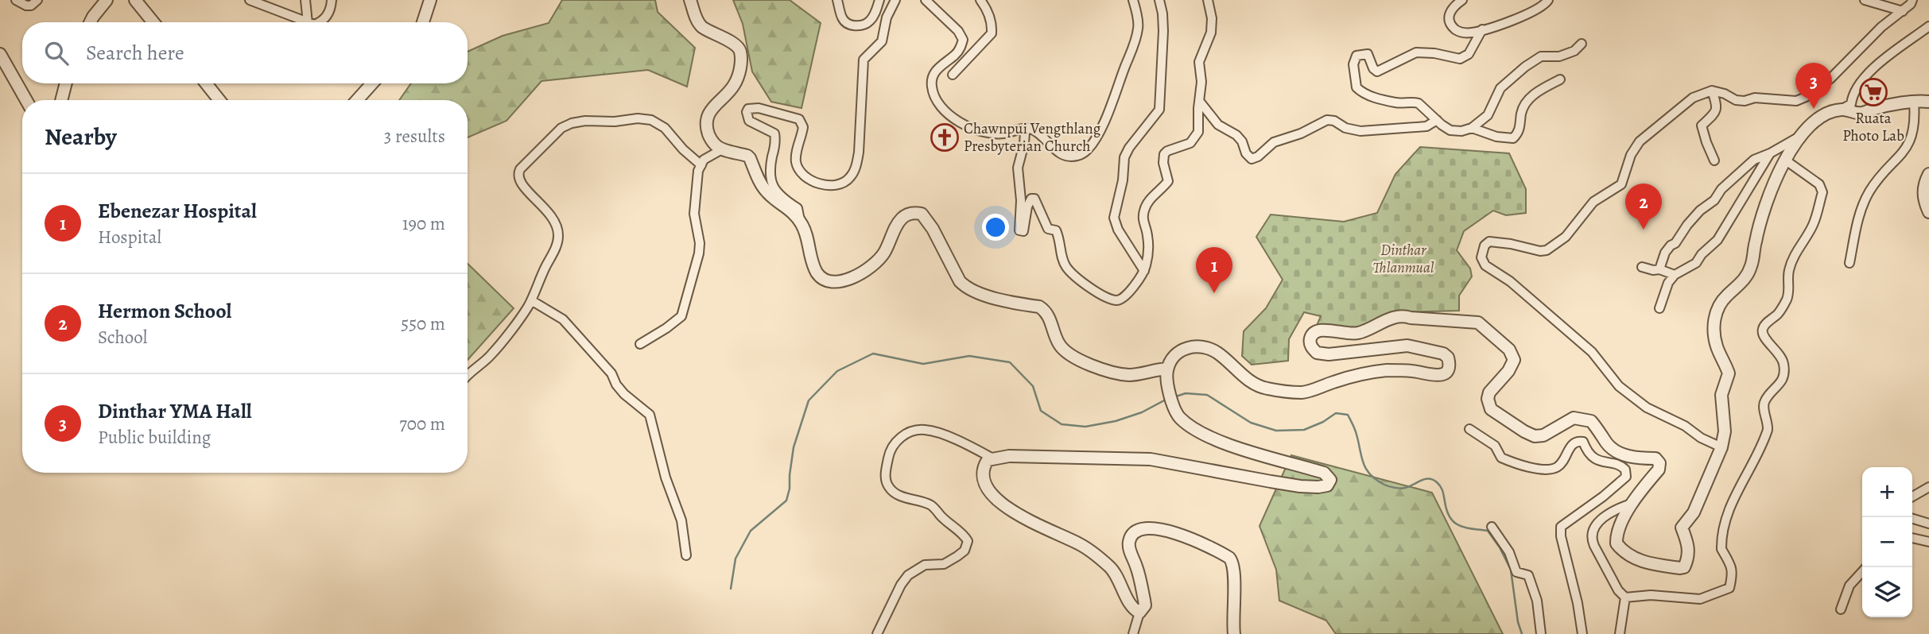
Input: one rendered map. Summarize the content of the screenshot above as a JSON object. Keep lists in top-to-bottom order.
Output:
{
  "parks": ["Dinthar Thlanmual"],
  "places": {
    "supermarket": ["Ruata Photo Lab"],
    "church": ["Chawnpui Vengthlang Presbyterian Church"]
  },
  "page": {
    "search": "Search here",
    "pins": ["3", "2", "1"],
    "heading": ["Nearby", "3 results"],
    "list": [
      {
        "mark": "1",
        "name": "Ebenezar Hospital",
        "note": "Hospital",
        "value": "190 m"
      },
      {
        "mark": "2",
        "name": "Hermon School",
        "note": "School",
        "value": "550 m"
      },
      {
        "mark": "3",
        "name": "Dinthar YMA Hall",
        "note": "Public building",
        "value": "700 m"
      }
    ],
    "map_buttons": ["+", "−"]
  }
}
